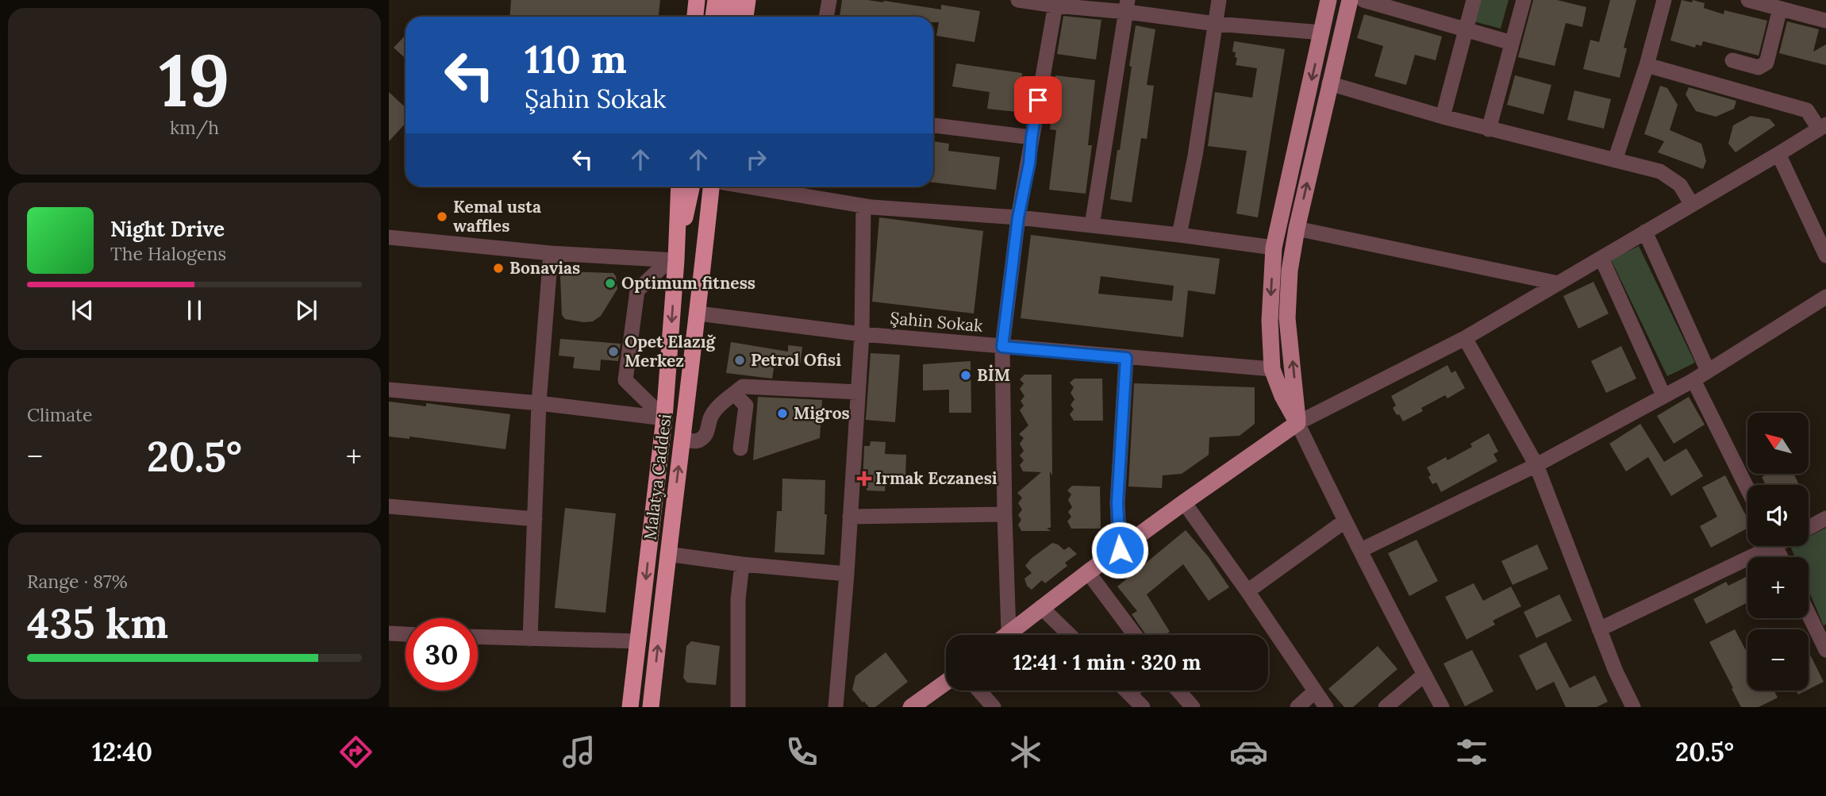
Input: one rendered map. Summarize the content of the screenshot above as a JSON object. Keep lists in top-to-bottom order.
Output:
{
  "streets": {
    "highway": ["Malatya Caddesi"],
    "street": ["Şahin Sokak"]
  },
  "crossings": [
    ["Şahin Sokak", "Malatya Caddesi"]
  ],
  "places": {
    "other": [
      "Kemal usta waffles",
      "Bonavias",
      "Optimum fitness",
      "Opet Elazığ Merkez",
      "Petrol Ofisi",
      "BİM",
      "Migros"
    ],
    "health": ["Irmak Eczanesi"]
  },
  "north": "top left",
  "page": {
    "tile": [
      ["19", "km/h"],
      "Climate",
      ["Range · 87%", "435 km"]
    ],
    "turn": ["110 m", "Şahin Sokak"],
    "song": ["Night Drive", "The Halogens"],
    "map_buttons": ["+", "−"],
    "heat": ["−", "20.5°", "+"],
    "limit": "30",
    "trip": "12:41 · 1 min · 320 m",
    "tabs": ["12:40", "20.5°"]
  }
}
